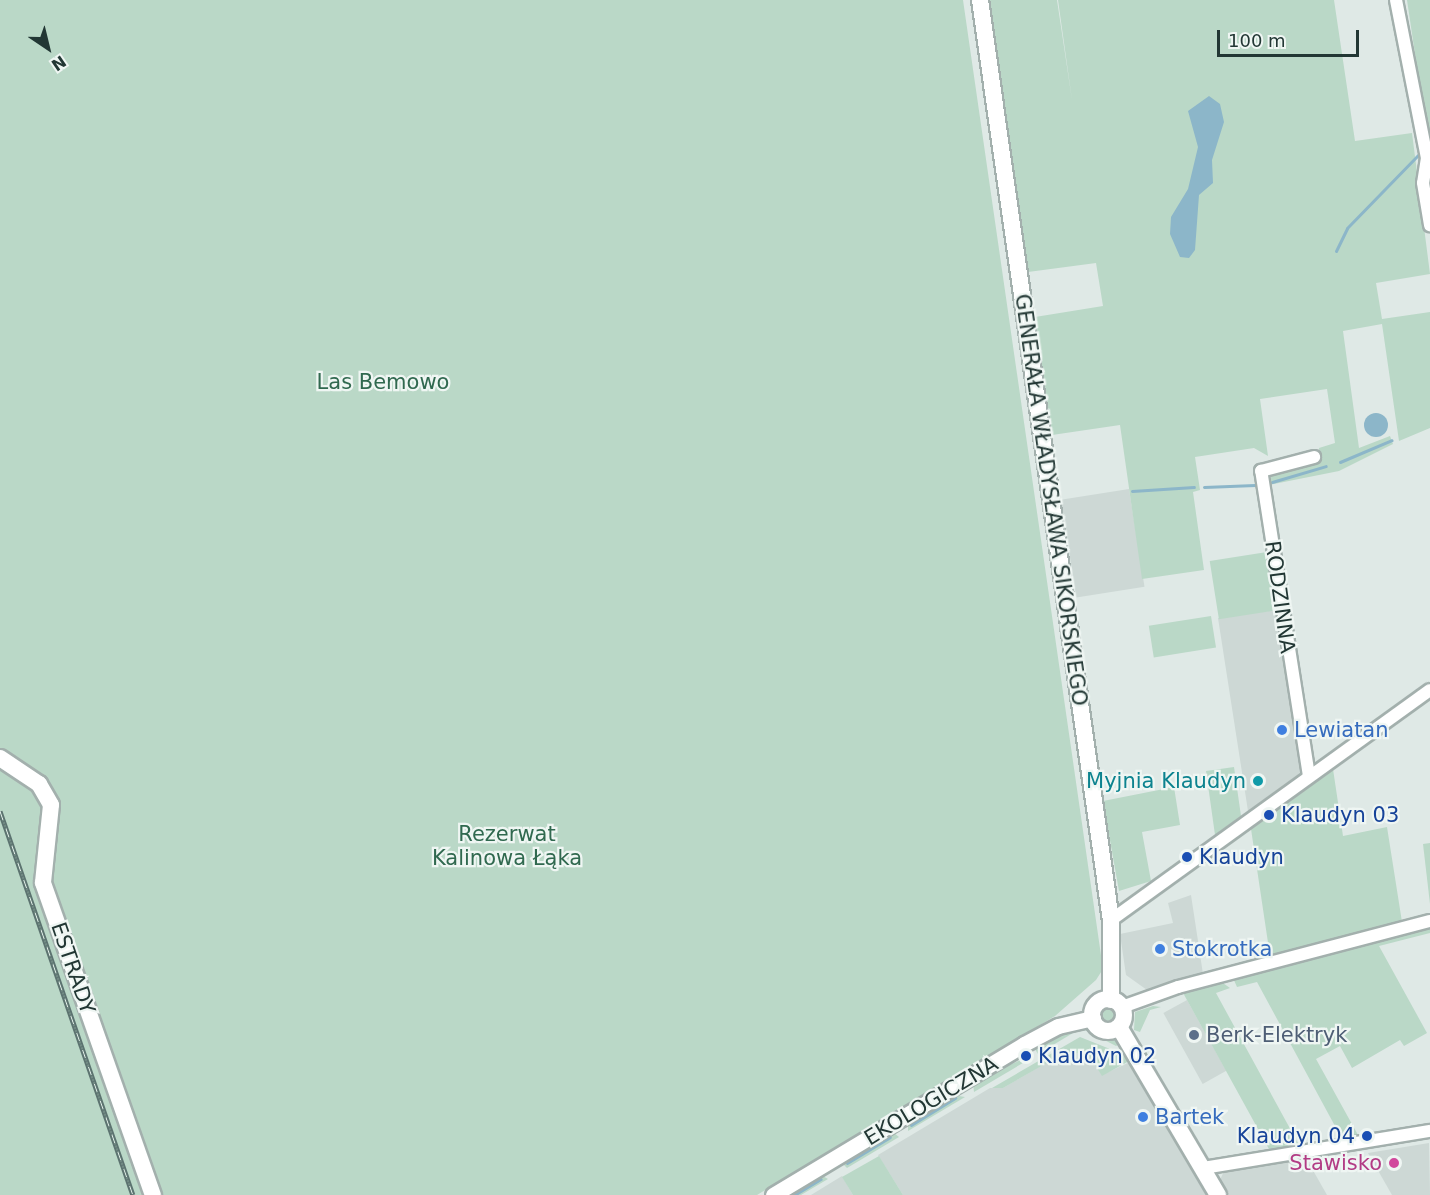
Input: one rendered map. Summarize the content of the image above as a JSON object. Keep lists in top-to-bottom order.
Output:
{
  "streets": {
    "main road": ["GENERAŁA WŁADYSŁAWA SIKORSKIEGO", "ESTRADY"],
    "street": ["RODZINNA", "EKOLOGICZNA"]
  },
  "parks": ["Las Bemowo", "Rezerwat Kalinowa Łąka"],
  "places": [
    "Lewiatan",
    "Myjnia Klaudyn",
    "Klaudyn 03",
    "Klaudyn",
    "Stokrotka",
    "Berk-Elektryk",
    "Klaudyn 02",
    "Bartek",
    "Klaudyn 04",
    "Stawisko"
  ],
  "scale_bar": "100 m",
  "north": "bottom right"
}
